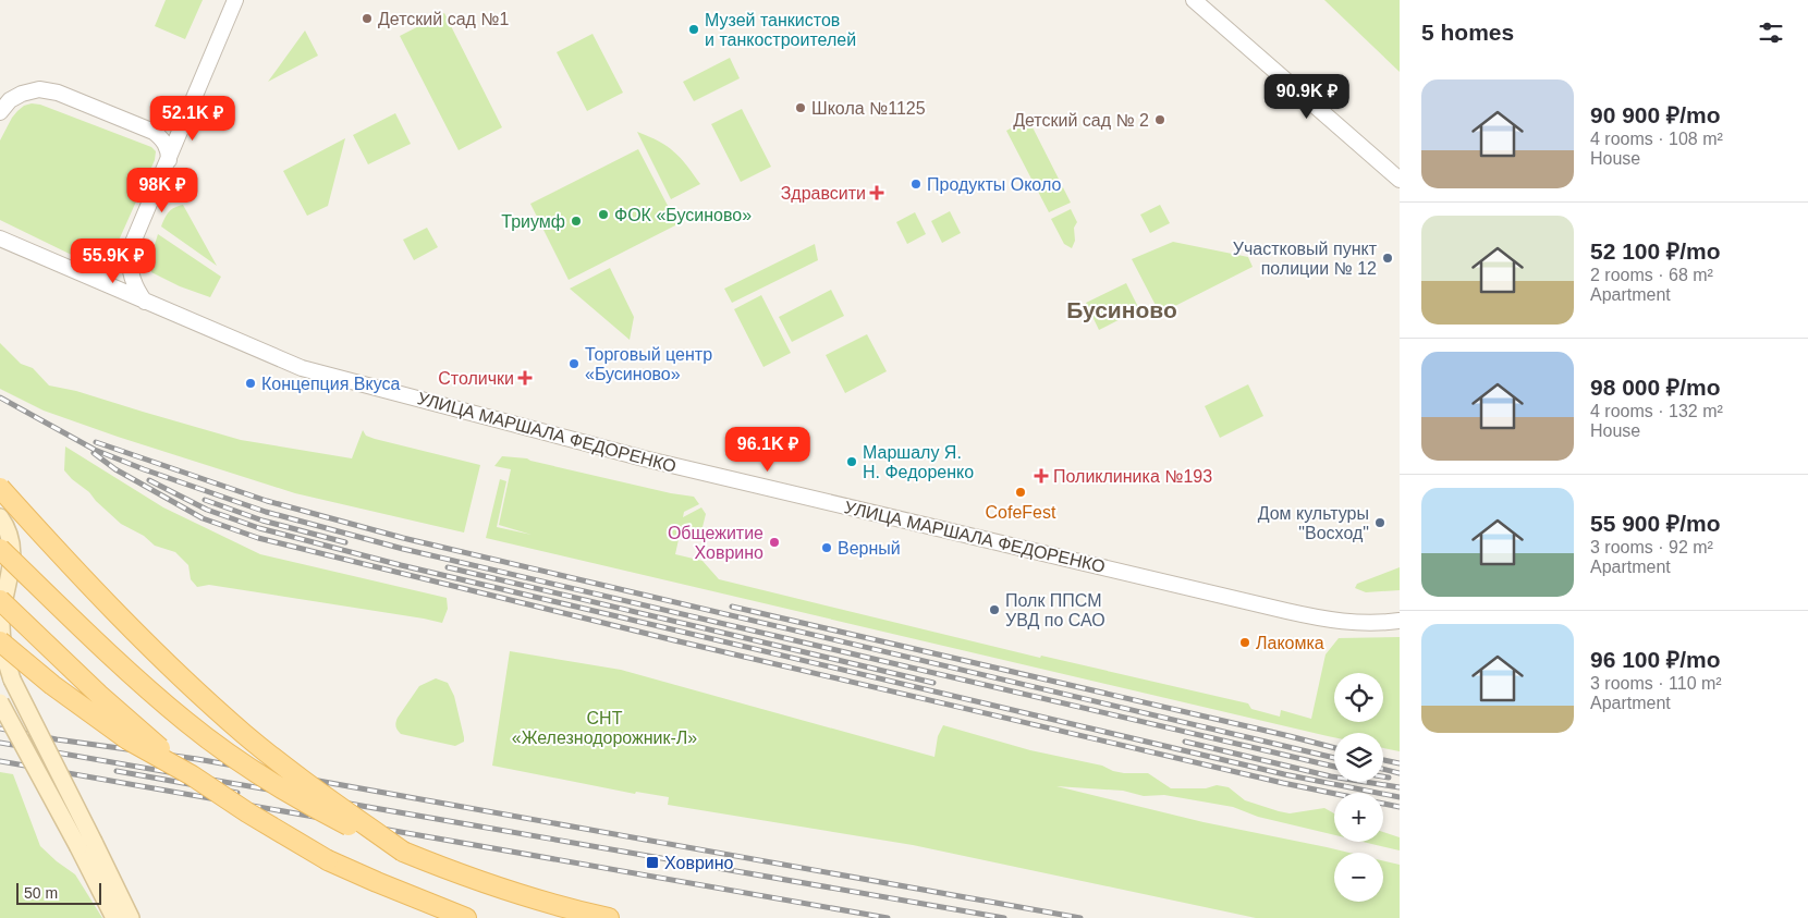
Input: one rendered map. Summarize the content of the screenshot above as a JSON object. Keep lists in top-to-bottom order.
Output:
{
  "streets": {
    "street": ["УЛИЦА МАРШАЛА ФЕДОРЕНКО"]
  },
  "districts": ["Бусиново"],
  "parks": ["СНТ «Железнодорожник-Л»"],
  "places": {
    "other": [
      "Детский сад №1",
      "Музей танкистов и танкостроителей",
      "Школа №1125",
      "Детский сад № 2",
      "Продукты Около",
      "ФОК «Бусиново»",
      "Триумф",
      "Участковый пункт полиции № 12",
      "Торговый центр «Бусиново»",
      "Концепция Вкуса",
      "Маршалу Я. Н. Федоренко",
      "CofeFest",
      "Дом культуры \"Восход\"",
      "Общежитие Ховрино",
      "Верный",
      "Полк ППСМ УВД по САО",
      "Лакомка"
    ],
    "health": ["Здравсити", "Столички", "Поликлиника №193"],
    "transit": ["Ховрино"]
  },
  "scale_bar": "50 m",
  "page": {
    "heading": "5 homes",
    "list": [
      {
        "name": "90 900 ₽/mo",
        "note": "4 rooms · 108 m² · House"
      },
      {
        "name": "52 100 ₽/mo",
        "note": "2 rooms · 68 m² · Apartment"
      },
      {
        "name": "98 000 ₽/mo",
        "note": "4 rooms · 132 m² · House"
      },
      {
        "name": "55 900 ₽/mo",
        "note": "3 rooms · 92 m² · Apartment"
      },
      {
        "name": "96 100 ₽/mo",
        "note": "3 rooms · 110 m² · Apartment"
      }
    ],
    "price": [
      "90.9K ₽",
      "52.1K ₽",
      "98K ₽",
      "55.9K ₽",
      "96.1K ₽"
    ],
    "map_buttons": ["+", "−"],
    "scale": "50 m"
  }
}
